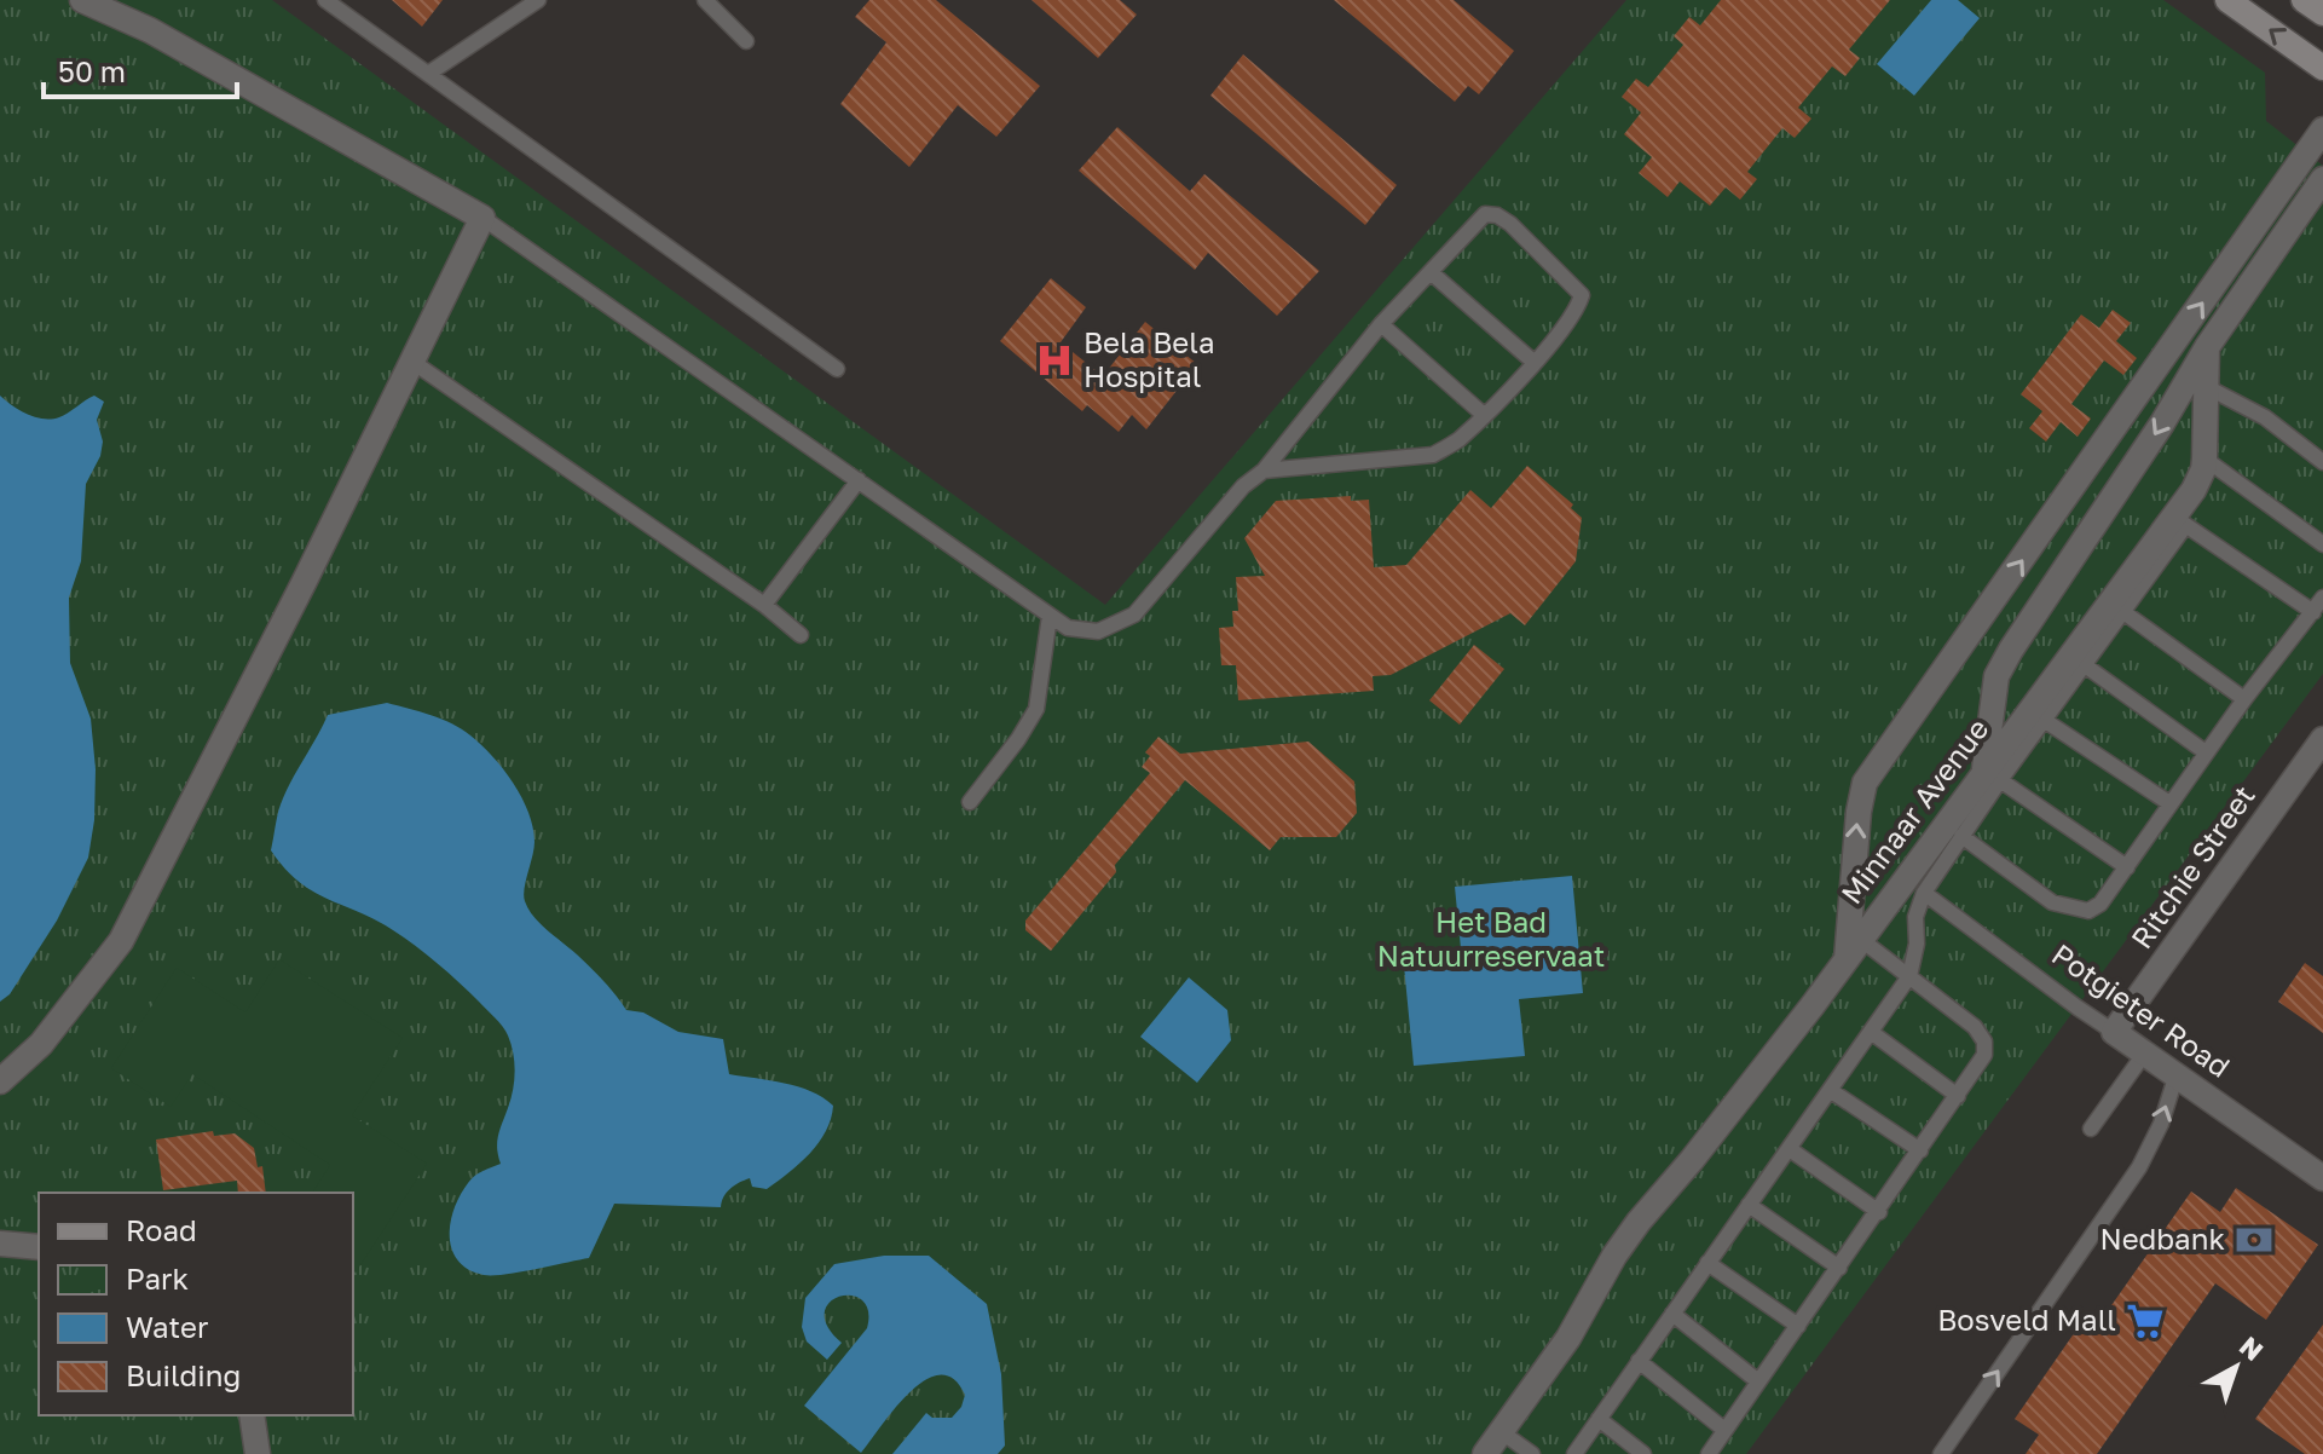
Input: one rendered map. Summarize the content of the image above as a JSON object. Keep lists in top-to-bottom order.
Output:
{
  "streets": {
    "street": ["Minnaar Avenue", "Ritchie Street", "Potgieter Road"]
  },
  "crossings": [
    ["Ritchie Street", "Potgieter Road"]
  ],
  "parks": ["Het Bad Natuurreservaat"],
  "places": {
    "hospital": ["Bela Bela Hospital"],
    "bank": ["Nedbank"],
    "supermarket": ["Bosveld Mall"]
  },
  "legend": [
    "Road",
    "Park",
    "Water",
    "Building"
  ],
  "scale_bar": "50 m",
  "north": "top right"
}
